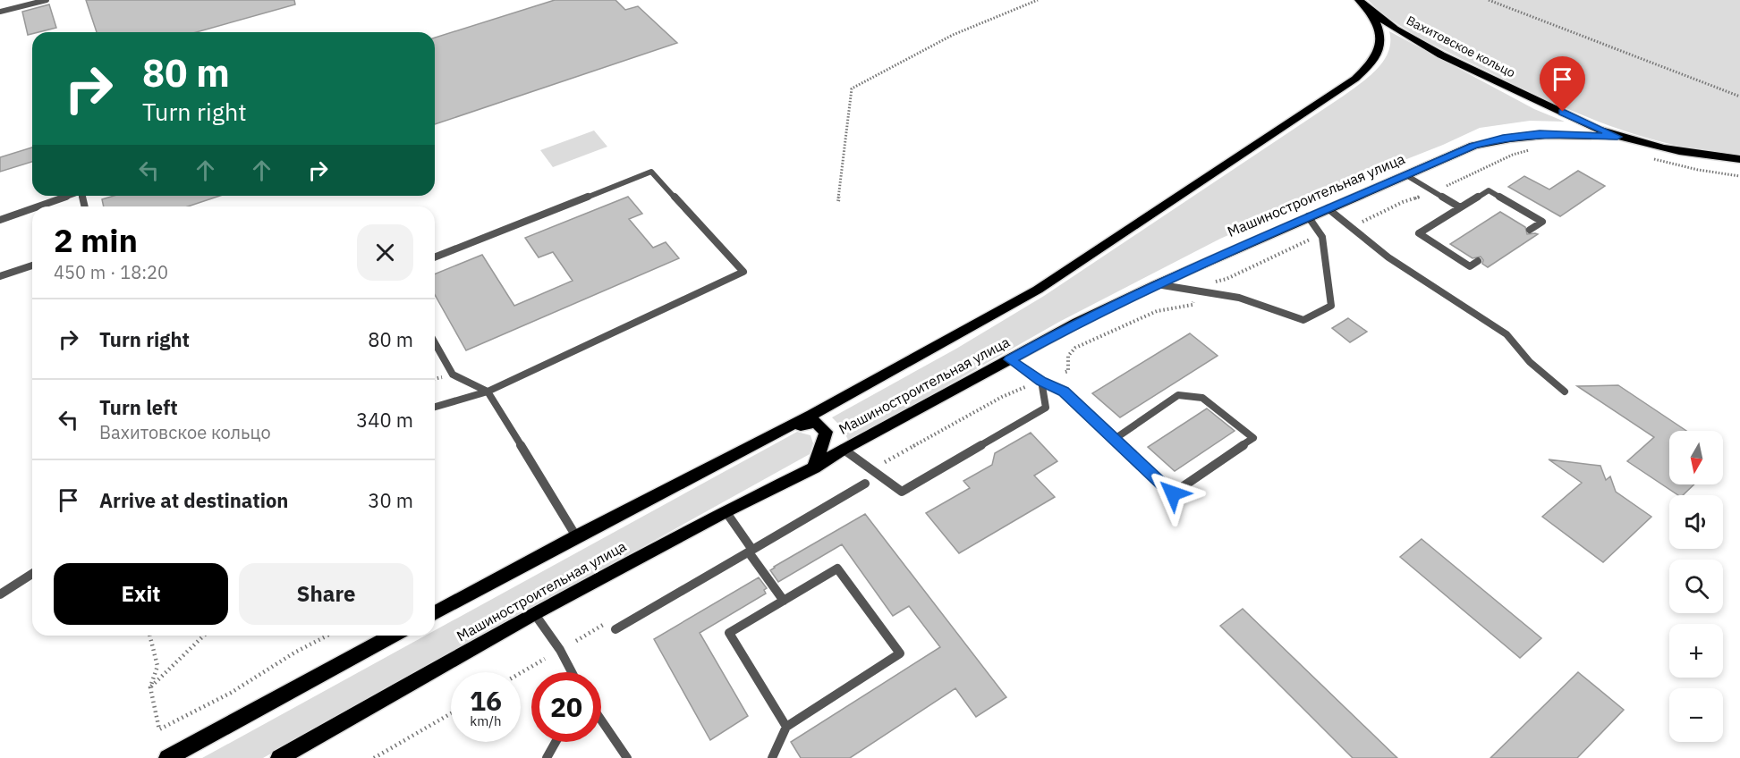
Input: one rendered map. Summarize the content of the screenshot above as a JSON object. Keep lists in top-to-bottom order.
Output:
{
  "streets": {
    "main road": ["Вахитовское кольцо", "Машиностроительная улица"]
  },
  "crossings": [
    ["Вахитовское кольцо", "Машиностроительная улица"]
  ],
  "north": "bottom",
  "page": {
    "turn": ["80 m", "Turn right"],
    "heading": ["2 min", "450 m · 18:20"],
    "list": [
      {
        "name": "Turn right",
        "value": "80 m"
      },
      {
        "name": "Turn left",
        "note": "Вахитовское кольцо",
        "value": "340 m"
      },
      {
        "name": "Arrive at destination",
        "value": "30 m"
      }
    ],
    "map_buttons": ["+", "−"],
    "buttons": ["Exit", "Share"],
    "speed": "16 km/h",
    "limit": "20"
  }
}
